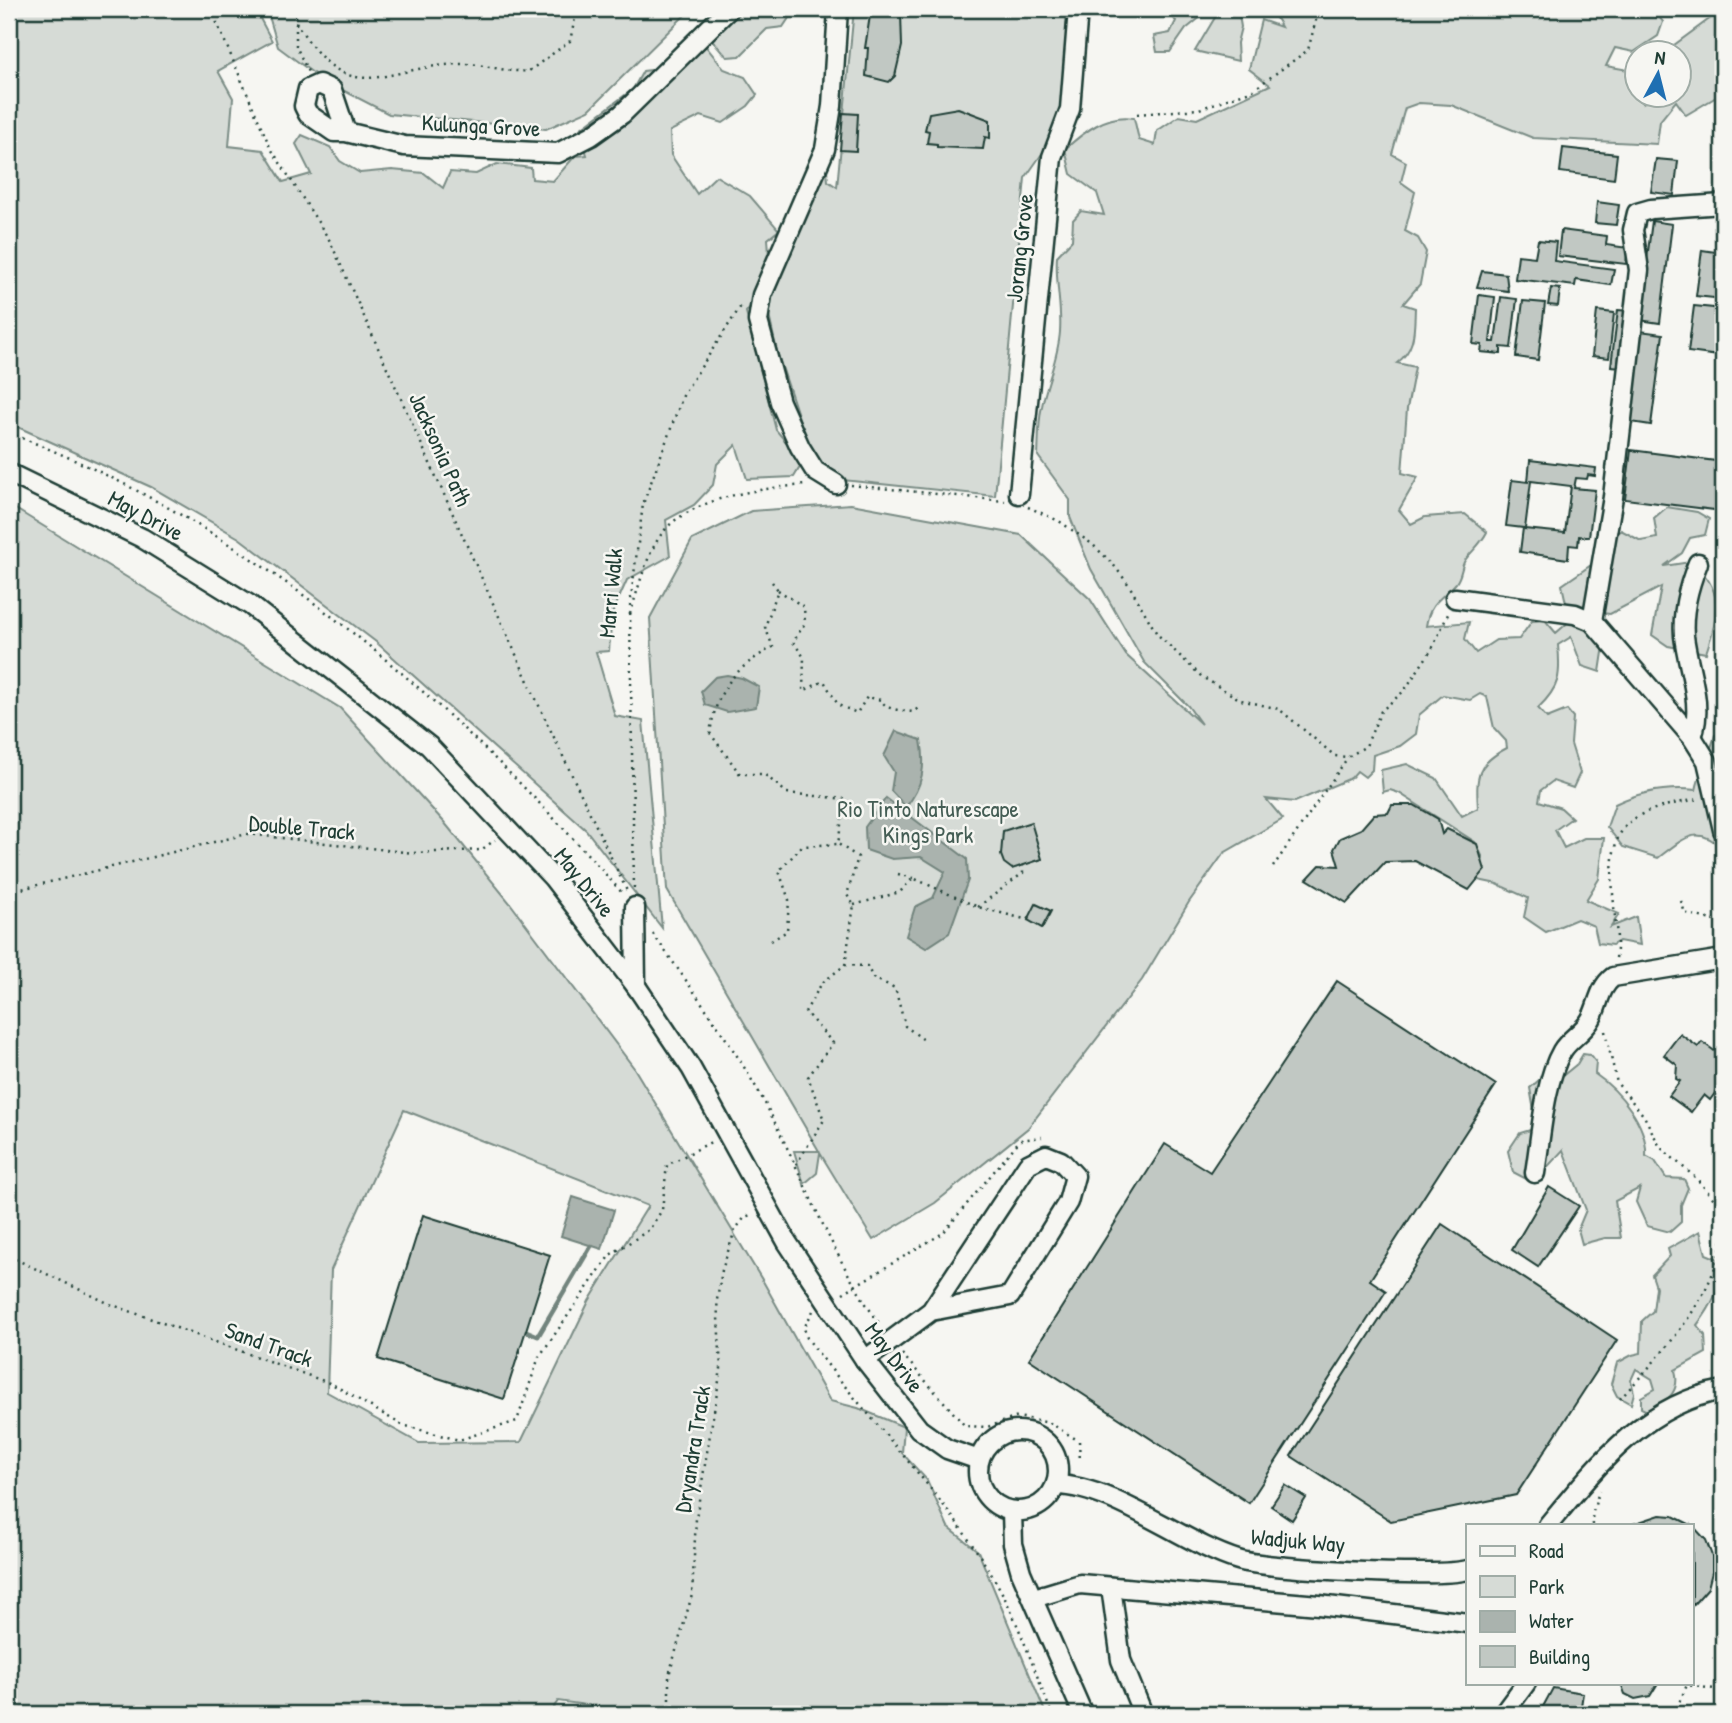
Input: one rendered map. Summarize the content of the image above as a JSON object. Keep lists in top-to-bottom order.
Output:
{
  "streets": {
    "street": [
      "Kulunga Grove",
      "Jorang Grove",
      "May Drive",
      "Wadjuk Way"
    ],
    "path": [
      "Jacksonia Path",
      "Marri Walk",
      "Double Track",
      "Sand Track",
      "Dryandra Track"
    ]
  },
  "crossings": [
    ["Jacksonia Path", "Marri Walk"],
    ["May Drive", "Double Track"],
    ["May Drive", "Sand Track"],
    ["May Drive", "Dryandra Track"],
    ["May Drive", "Wadjuk Way"]
  ],
  "parks": ["Rio Tinto Naturescape Kings Park"],
  "legend": [
    "Road",
    "Park",
    "Water",
    "Building"
  ],
  "north": "top"
}
